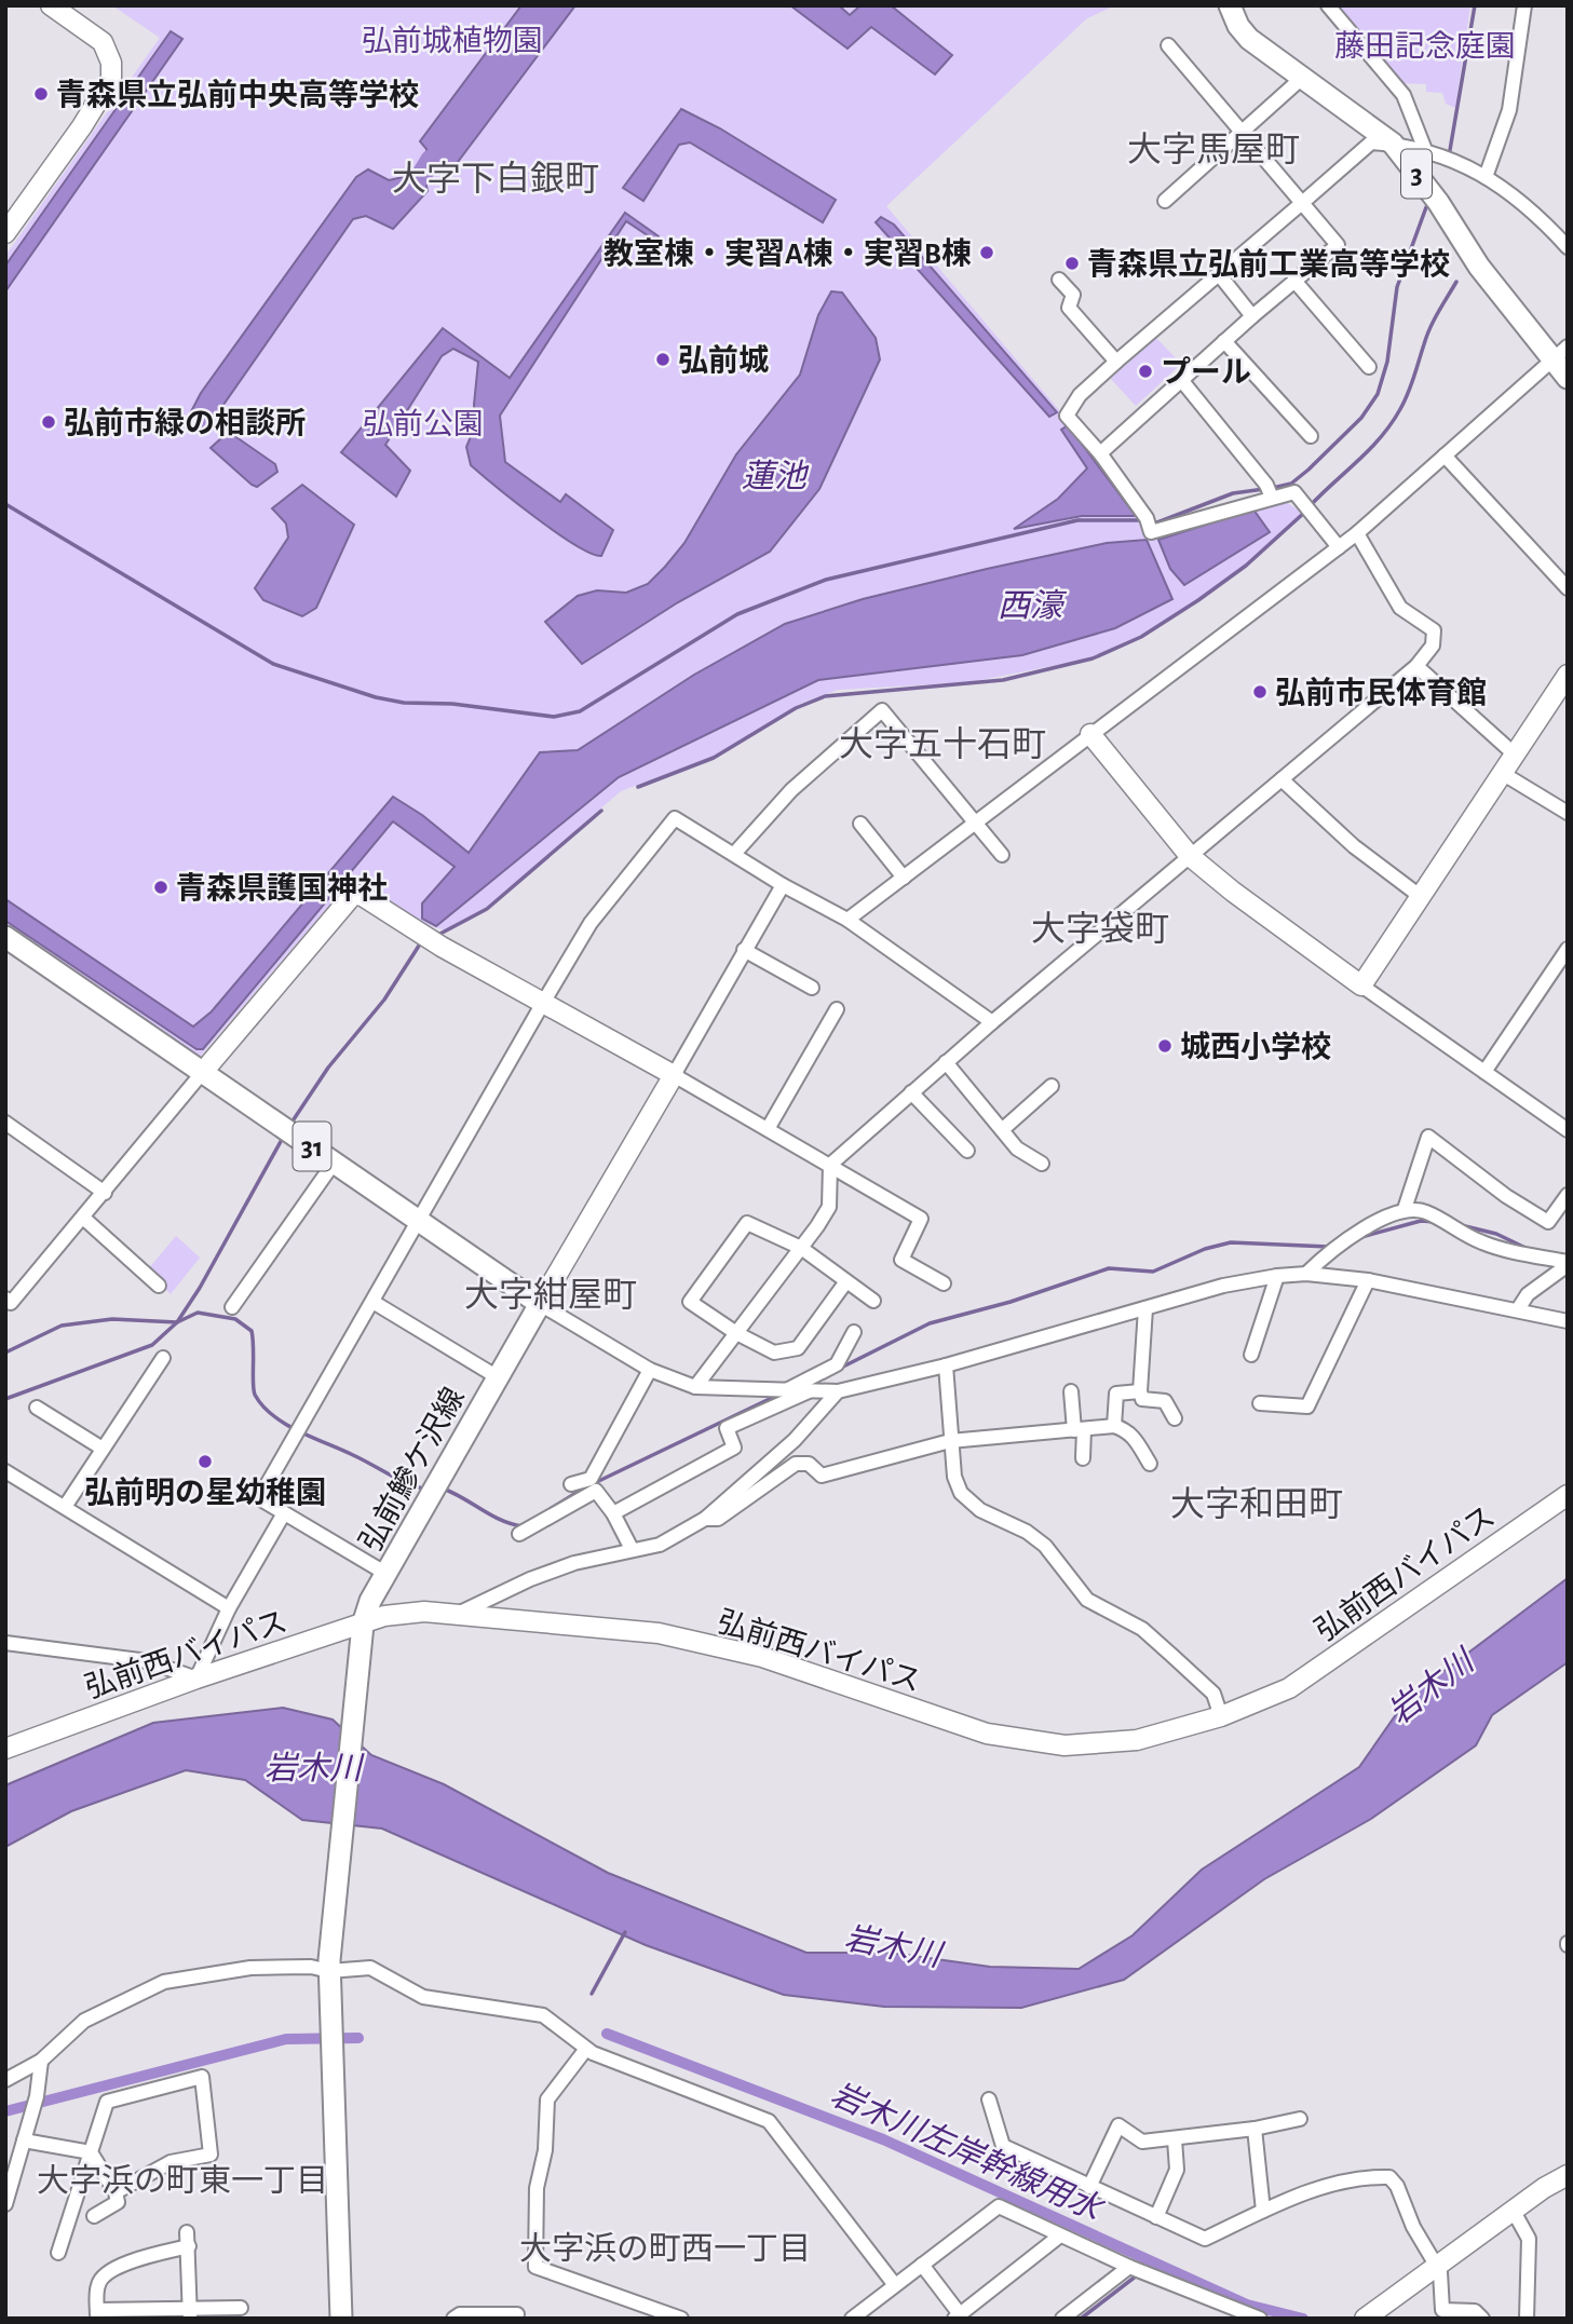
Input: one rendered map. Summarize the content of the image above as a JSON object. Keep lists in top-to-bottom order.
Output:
{
  "streets": {
    "main road": ["3", "31", "弘前鰺ケ沢線"],
    "street": ["弘前西バイパス"]
  },
  "crossings": [
    ["31", "弘前鰺ケ沢線"],
    ["弘前鰺ケ沢線", "弘前西バイパス"]
  ],
  "districts": [
    "大字馬屋町",
    "大字下白銀町",
    "大字五十石町",
    "大字袋町",
    "大字紺屋町",
    "大字和田町",
    "大字浜の町東一丁目",
    "大字浜の町西一丁目"
  ],
  "water": [
    "蓮池",
    "西濠",
    "岩木川",
    "岩木川左岸幹線用水"
  ],
  "parks": ["弘前城植物園", "藤田記念庭園", "弘前公園"],
  "places": [
    "青森県立弘前中央高等学校",
    "教室棟・実習A棟・実習B棟",
    "青森県立弘前工業高等学校",
    "弘前城",
    "プール",
    "弘前市緑の相談所",
    "弘前市民体育館",
    "青森県護国神社",
    "城西小学校",
    "弘前明の星幼稚園"
  ]
}
